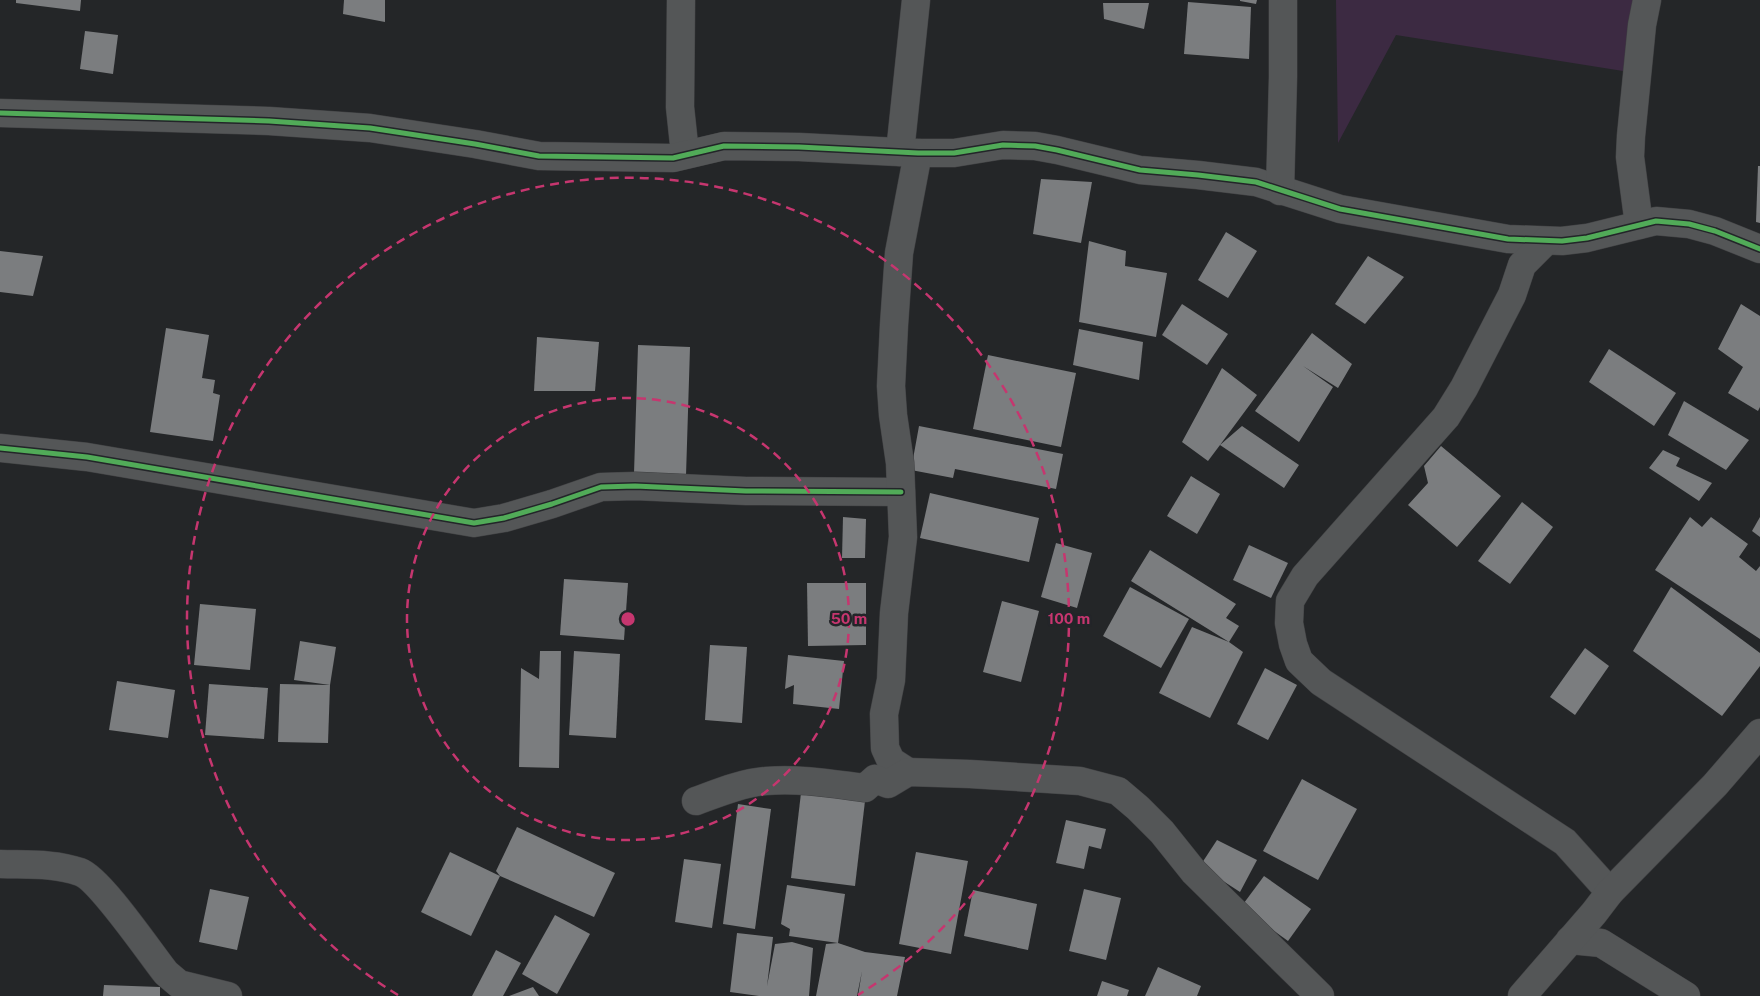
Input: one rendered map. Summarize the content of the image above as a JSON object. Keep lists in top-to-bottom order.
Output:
{
  "rings": ["50 m", "100 m"]
}
